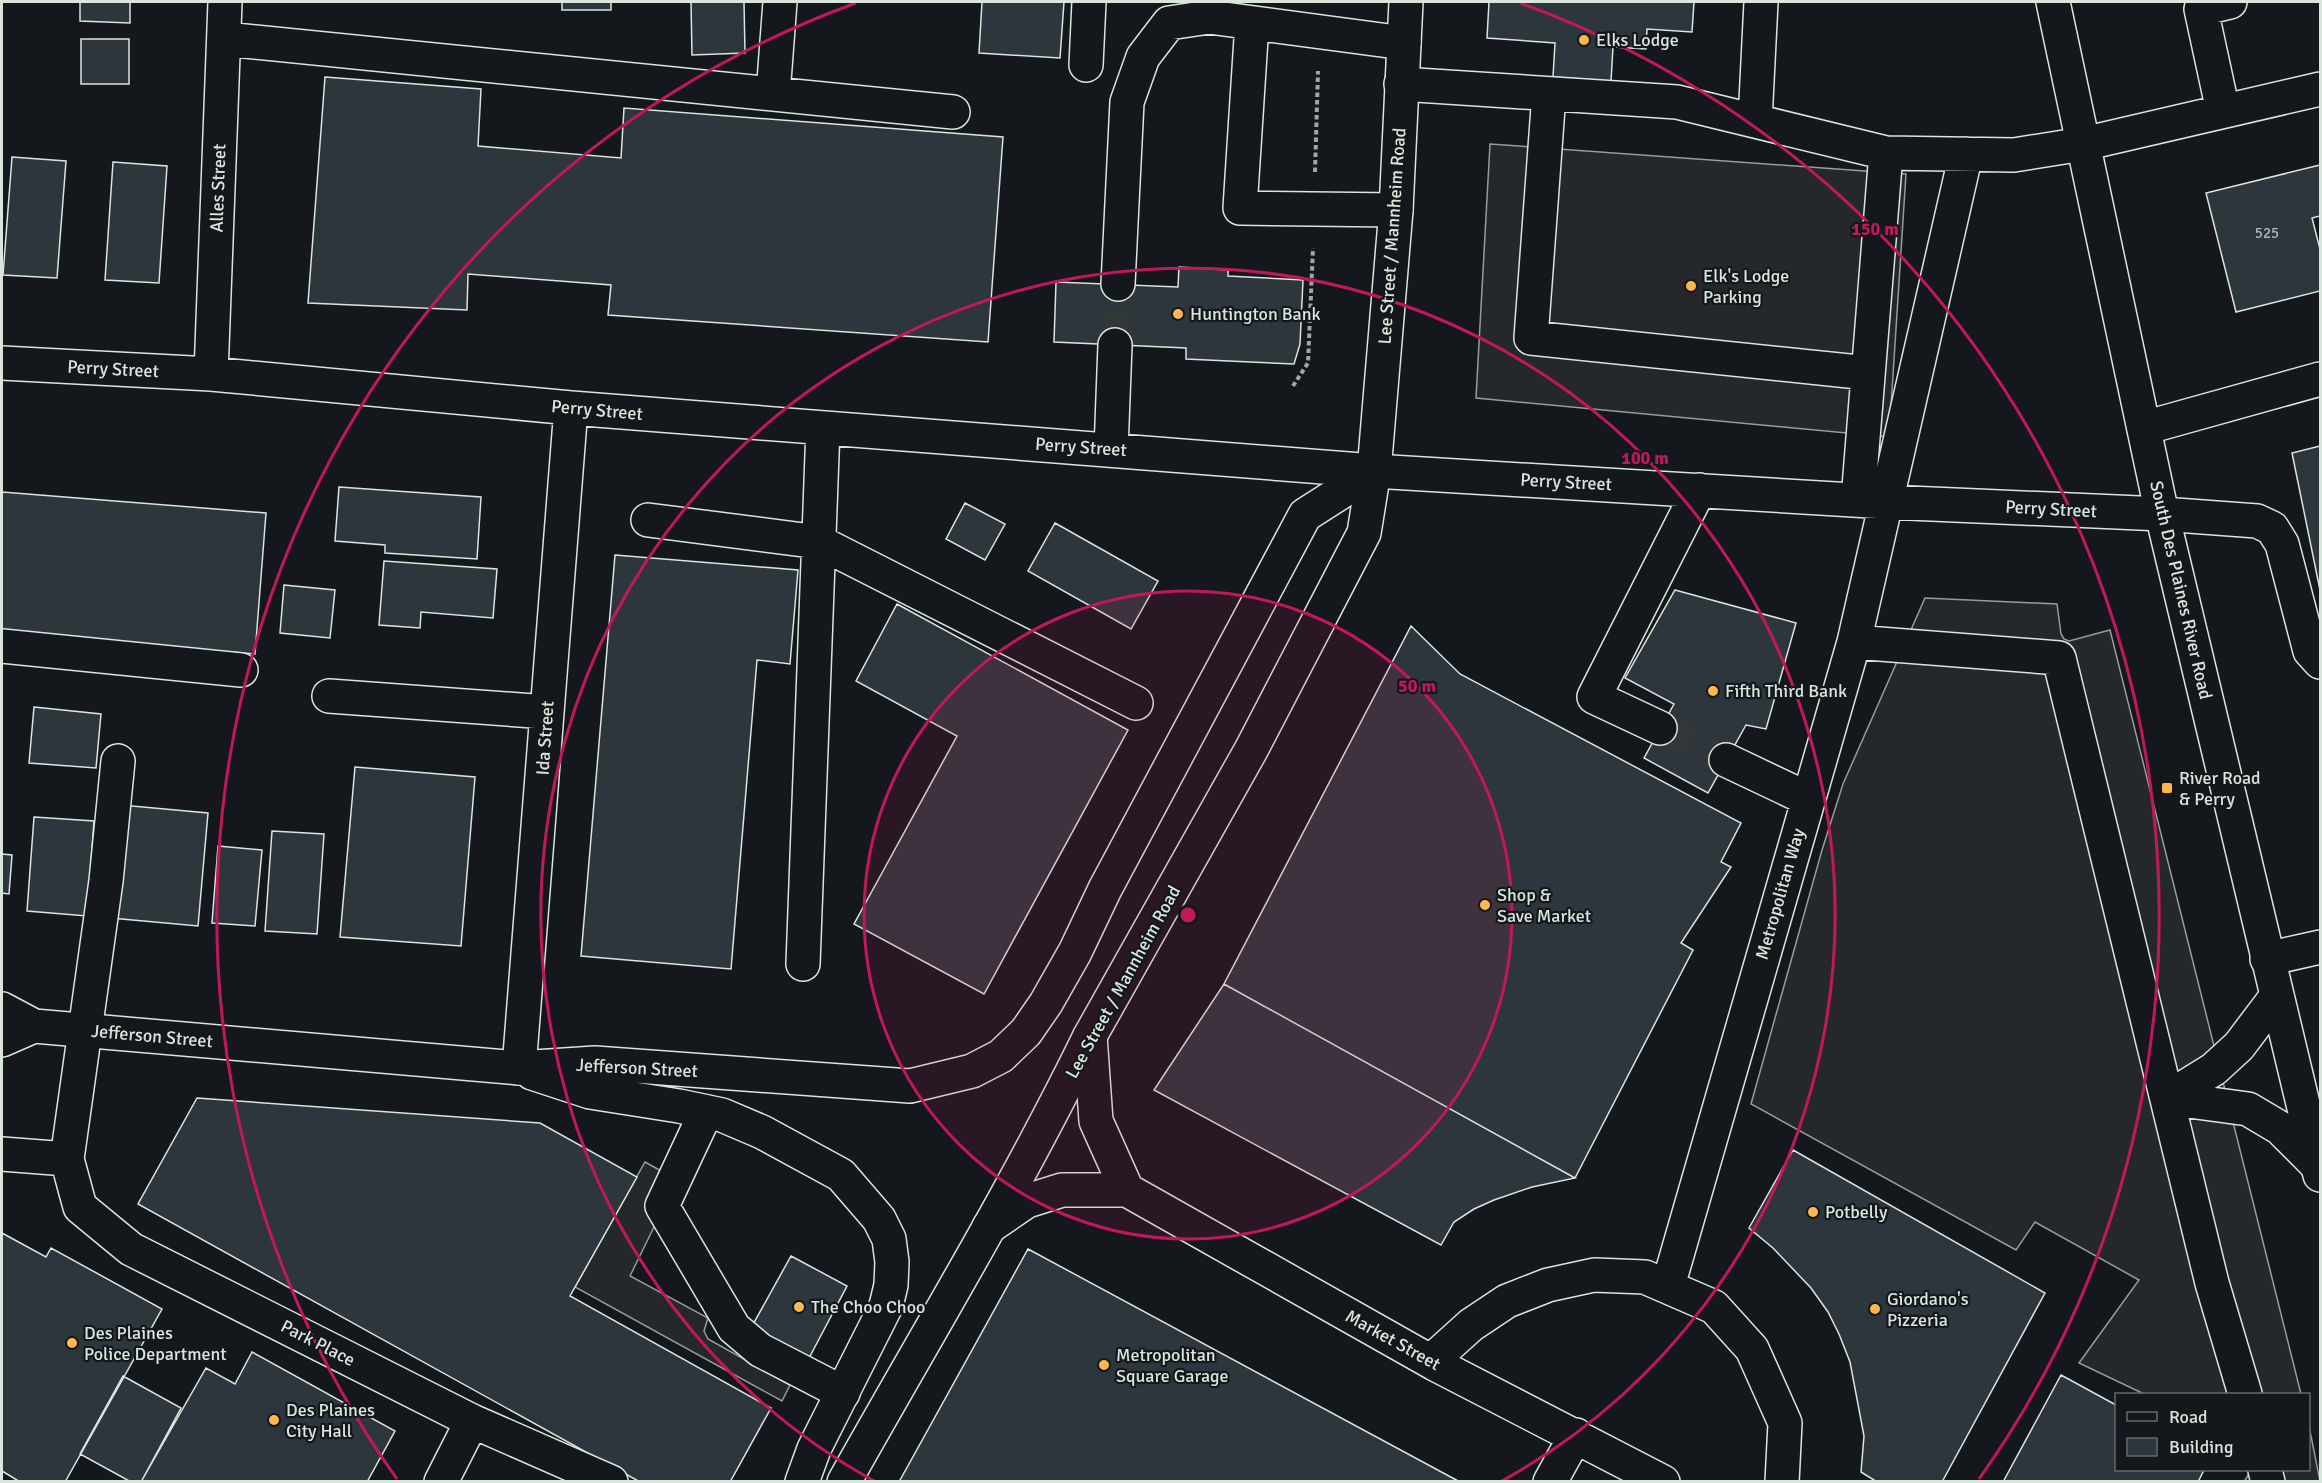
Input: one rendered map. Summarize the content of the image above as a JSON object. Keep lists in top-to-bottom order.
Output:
{
  "streets": {
    "main road": [
      "Alles Street",
      "Lee Street / Mannheim Road",
      "Perry Street",
      "South Des Plaines River Road",
      "Ida Street",
      "Metropolitan Way",
      "Jefferson Street",
      "Market Street",
      "Park Place"
    ]
  },
  "crossings": [
    ["Alles Street", "Perry Street"],
    ["Lee Street / Mannheim Road", "Perry Street"],
    ["Lee Street / Mannheim Road", "Jefferson Street"],
    ["Lee Street / Mannheim Road", "Market Street"],
    ["Perry Street", "South Des Plaines River Road"],
    ["Perry Street", "Ida Street"],
    ["Perry Street", "Metropolitan Way"],
    ["Perry Street", "Jefferson Street"],
    ["Ida Street", "Jefferson Street"]
  ],
  "places": {
    "other": [
      "Elks Lodge",
      "Elk's Lodge Parking",
      "Huntington Bank",
      "Fifth Third Bank",
      "Shop & Save Market",
      "Potbelly",
      "The Choo Choo",
      "Giordano's Pizzeria",
      "Des Plaines Police Department",
      "Metropolitan Square Garage",
      "Des Plaines City Hall"
    ],
    "transit": ["River Road & Perry"]
  },
  "house_numbers": ["525"],
  "legend": ["Road", "Building"],
  "rings": ["150 m", "100 m", "50 m"]
}
